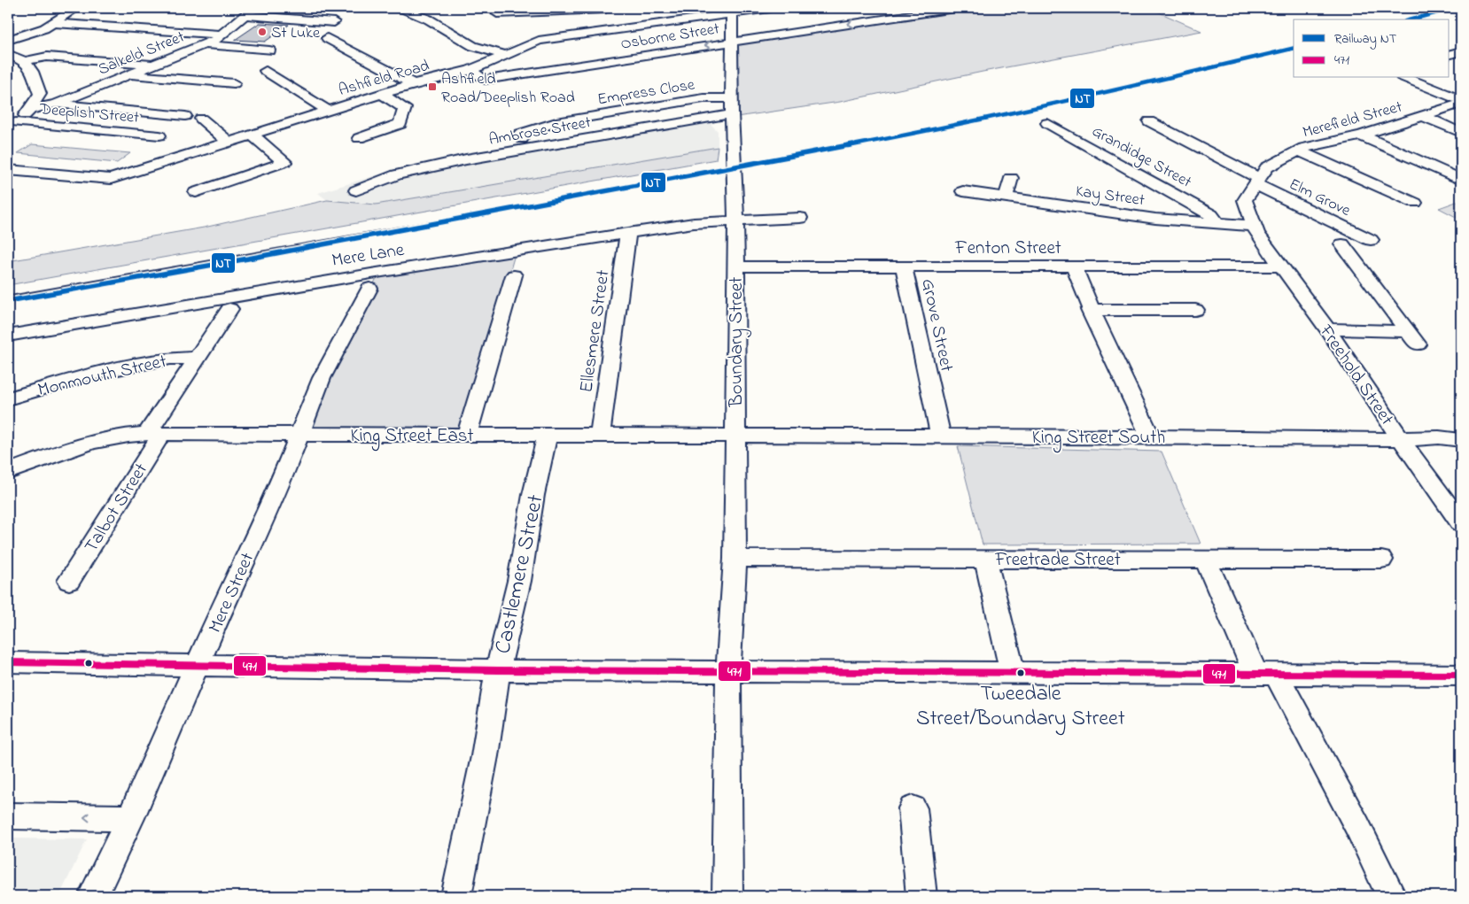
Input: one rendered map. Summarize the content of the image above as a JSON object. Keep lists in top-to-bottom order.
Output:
{
  "streets": {
    "street": [
      "Osborne Street",
      "Salkeld Street",
      "Ashfield Road",
      "Empress Close",
      "Deeplish Street",
      "Merefield Street",
      "Ambrose Street",
      "Grandidge Street",
      "Kay Street",
      "Elm Grove",
      "Fenton Street",
      "Mere Lane",
      "Grove Street",
      "Ellesmere Street",
      "Boundary Street",
      "Monmouth Street",
      "Freehold Street",
      "King Street East",
      "King Street South",
      "Talbot Street",
      "Freetrade Street",
      "Castlemere Street",
      "Mere Street"
    ]
  },
  "crossings": [
    ["Osborne Street", "Ashfield Road"],
    ["Osborne Street", "Boundary Street"],
    ["Ashfield Road", "Boundary Street"],
    ["Empress Close", "Boundary Street"],
    ["Merefield Street", "Kay Street"],
    ["Merefield Street", "Elm Grove"],
    ["Merefield Street", "Freehold Street"],
    ["Ambrose Street", "Boundary Street"],
    ["Grandidge Street", "Kay Street"],
    ["Kay Street", "Freehold Street"],
    ["Fenton Street", "Grove Street"],
    ["Fenton Street", "Boundary Street"],
    ["Fenton Street", "Freehold Street"],
    ["Mere Lane", "Ellesmere Street"],
    ["Mere Lane", "Boundary Street"],
    ["Grove Street", "King Street South"],
    ["Ellesmere Street", "King Street East"],
    ["Boundary Street", "King Street East"],
    ["Boundary Street", "King Street South"],
    ["Boundary Street", "Freetrade Street"],
    ["Monmouth Street", "Talbot Street"],
    ["Freehold Street", "King Street South"],
    ["King Street East", "King Street South"],
    ["King Street East", "Talbot Street"],
    ["King Street East", "Castlemere Street"],
    ["King Street East", "Mere Street"]
  ],
  "one_way": ["Osborne Street"],
  "places": {
    "other": ["St Luke", "Tweedale Street/Boundary Street"],
    "transit": ["Ashfield Road/Deeplish Road"]
  },
  "lines": ["rail line NT", "transit line 471"],
  "legend": ["Railway NT", "471"]
}
